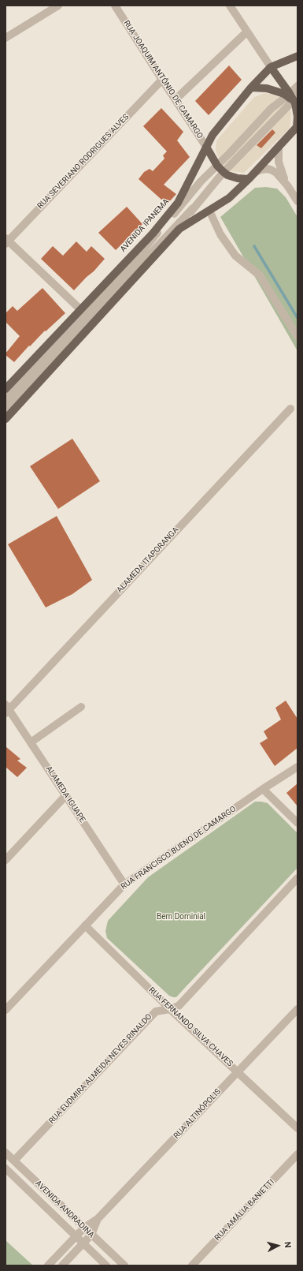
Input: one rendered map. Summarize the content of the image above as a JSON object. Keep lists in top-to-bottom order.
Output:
{
  "streets": {
    "main road": ["AVENIDA IPANEMA"],
    "street": [
      "RUA JOAQUIM ANTÔNIO DE CAMARGO",
      "RUA SEVERIANO RODRIGUES ALVES",
      "ALAMEDA ITAPORANGA",
      "ALAMEDA IGUAPE",
      "RUA FRANCISCO BUENO DE CAMARGO",
      "RUA FERNANDO SILVA CHAVES",
      "RUA EUDMIRA ALMEIDA NEVES RINALDO",
      "RUA ALTINÓPOLIS",
      "AVENIDA ANDRADINA",
      "RUA AMÁLIA BANIETTI"
    ]
  },
  "crossings": [
    ["RUA JOAQUIM ANTÔNIO DE CAMARGO", "RUA SEVERIANO RODRIGUES ALVES"],
    ["RUA JOAQUIM ANTÔNIO DE CAMARGO", "AVENIDA IPANEMA"],
    ["ALAMEDA ITAPORANGA", "ALAMEDA IGUAPE"],
    ["ALAMEDA IGUAPE", "RUA FRANCISCO BUENO DE CAMARGO"],
    ["RUA FRANCISCO BUENO DE CAMARGO", "RUA FERNANDO SILVA CHAVES"],
    ["RUA FERNANDO SILVA CHAVES", "RUA EUDMIRA ALMEIDA NEVES RINALDO"],
    ["RUA FERNANDO SILVA CHAVES", "RUA ALTINÓPOLIS"],
    ["RUA EUDMIRA ALMEIDA NEVES RINALDO", "AVENIDA ANDRADINA"],
    ["RUA ALTINÓPOLIS", "AVENIDA ANDRADINA"]
  ],
  "parks": ["Bem Dominial"],
  "north": "right"
}
